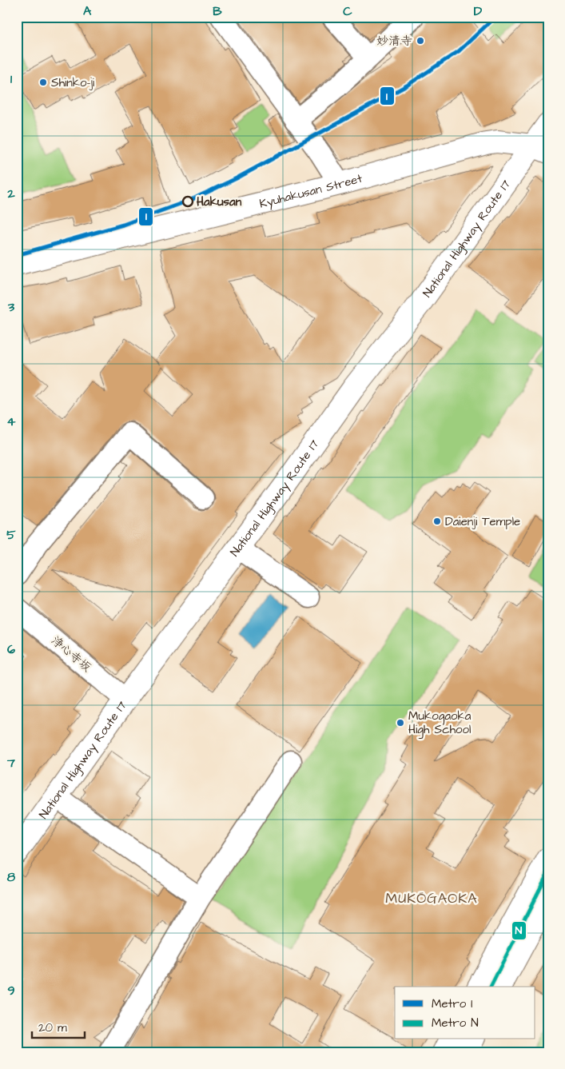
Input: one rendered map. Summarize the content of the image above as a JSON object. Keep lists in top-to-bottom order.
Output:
{
  "streets": {
    "main road": ["Kyuhakusan Street", "National Highway Route 17"],
    "street": ["浄心寺坂"]
  },
  "crossings": [
    ["Kyuhakusan Street", "National Highway Route 17"],
    ["National Highway Route 17", "浄心寺坂"]
  ],
  "districts": ["MUKŌGAOKA"],
  "places": [
    "妙清寺",
    "Shinko-ji",
    "Hakusan",
    "Daienji Temple",
    "Mukogaoka High School"
  ],
  "lines": ["metro line I", "metro line N"],
  "legend": ["Metro I", "Metro N"],
  "scale_bar": "20 m",
  "grid": {
    "columns": [
      "A",
      "B",
      "C",
      "D"
    ],
    "rows": [
      "1",
      "2",
      "3",
      "4",
      "5",
      "6",
      "7",
      "8",
      "9"
    ]
  }
}
